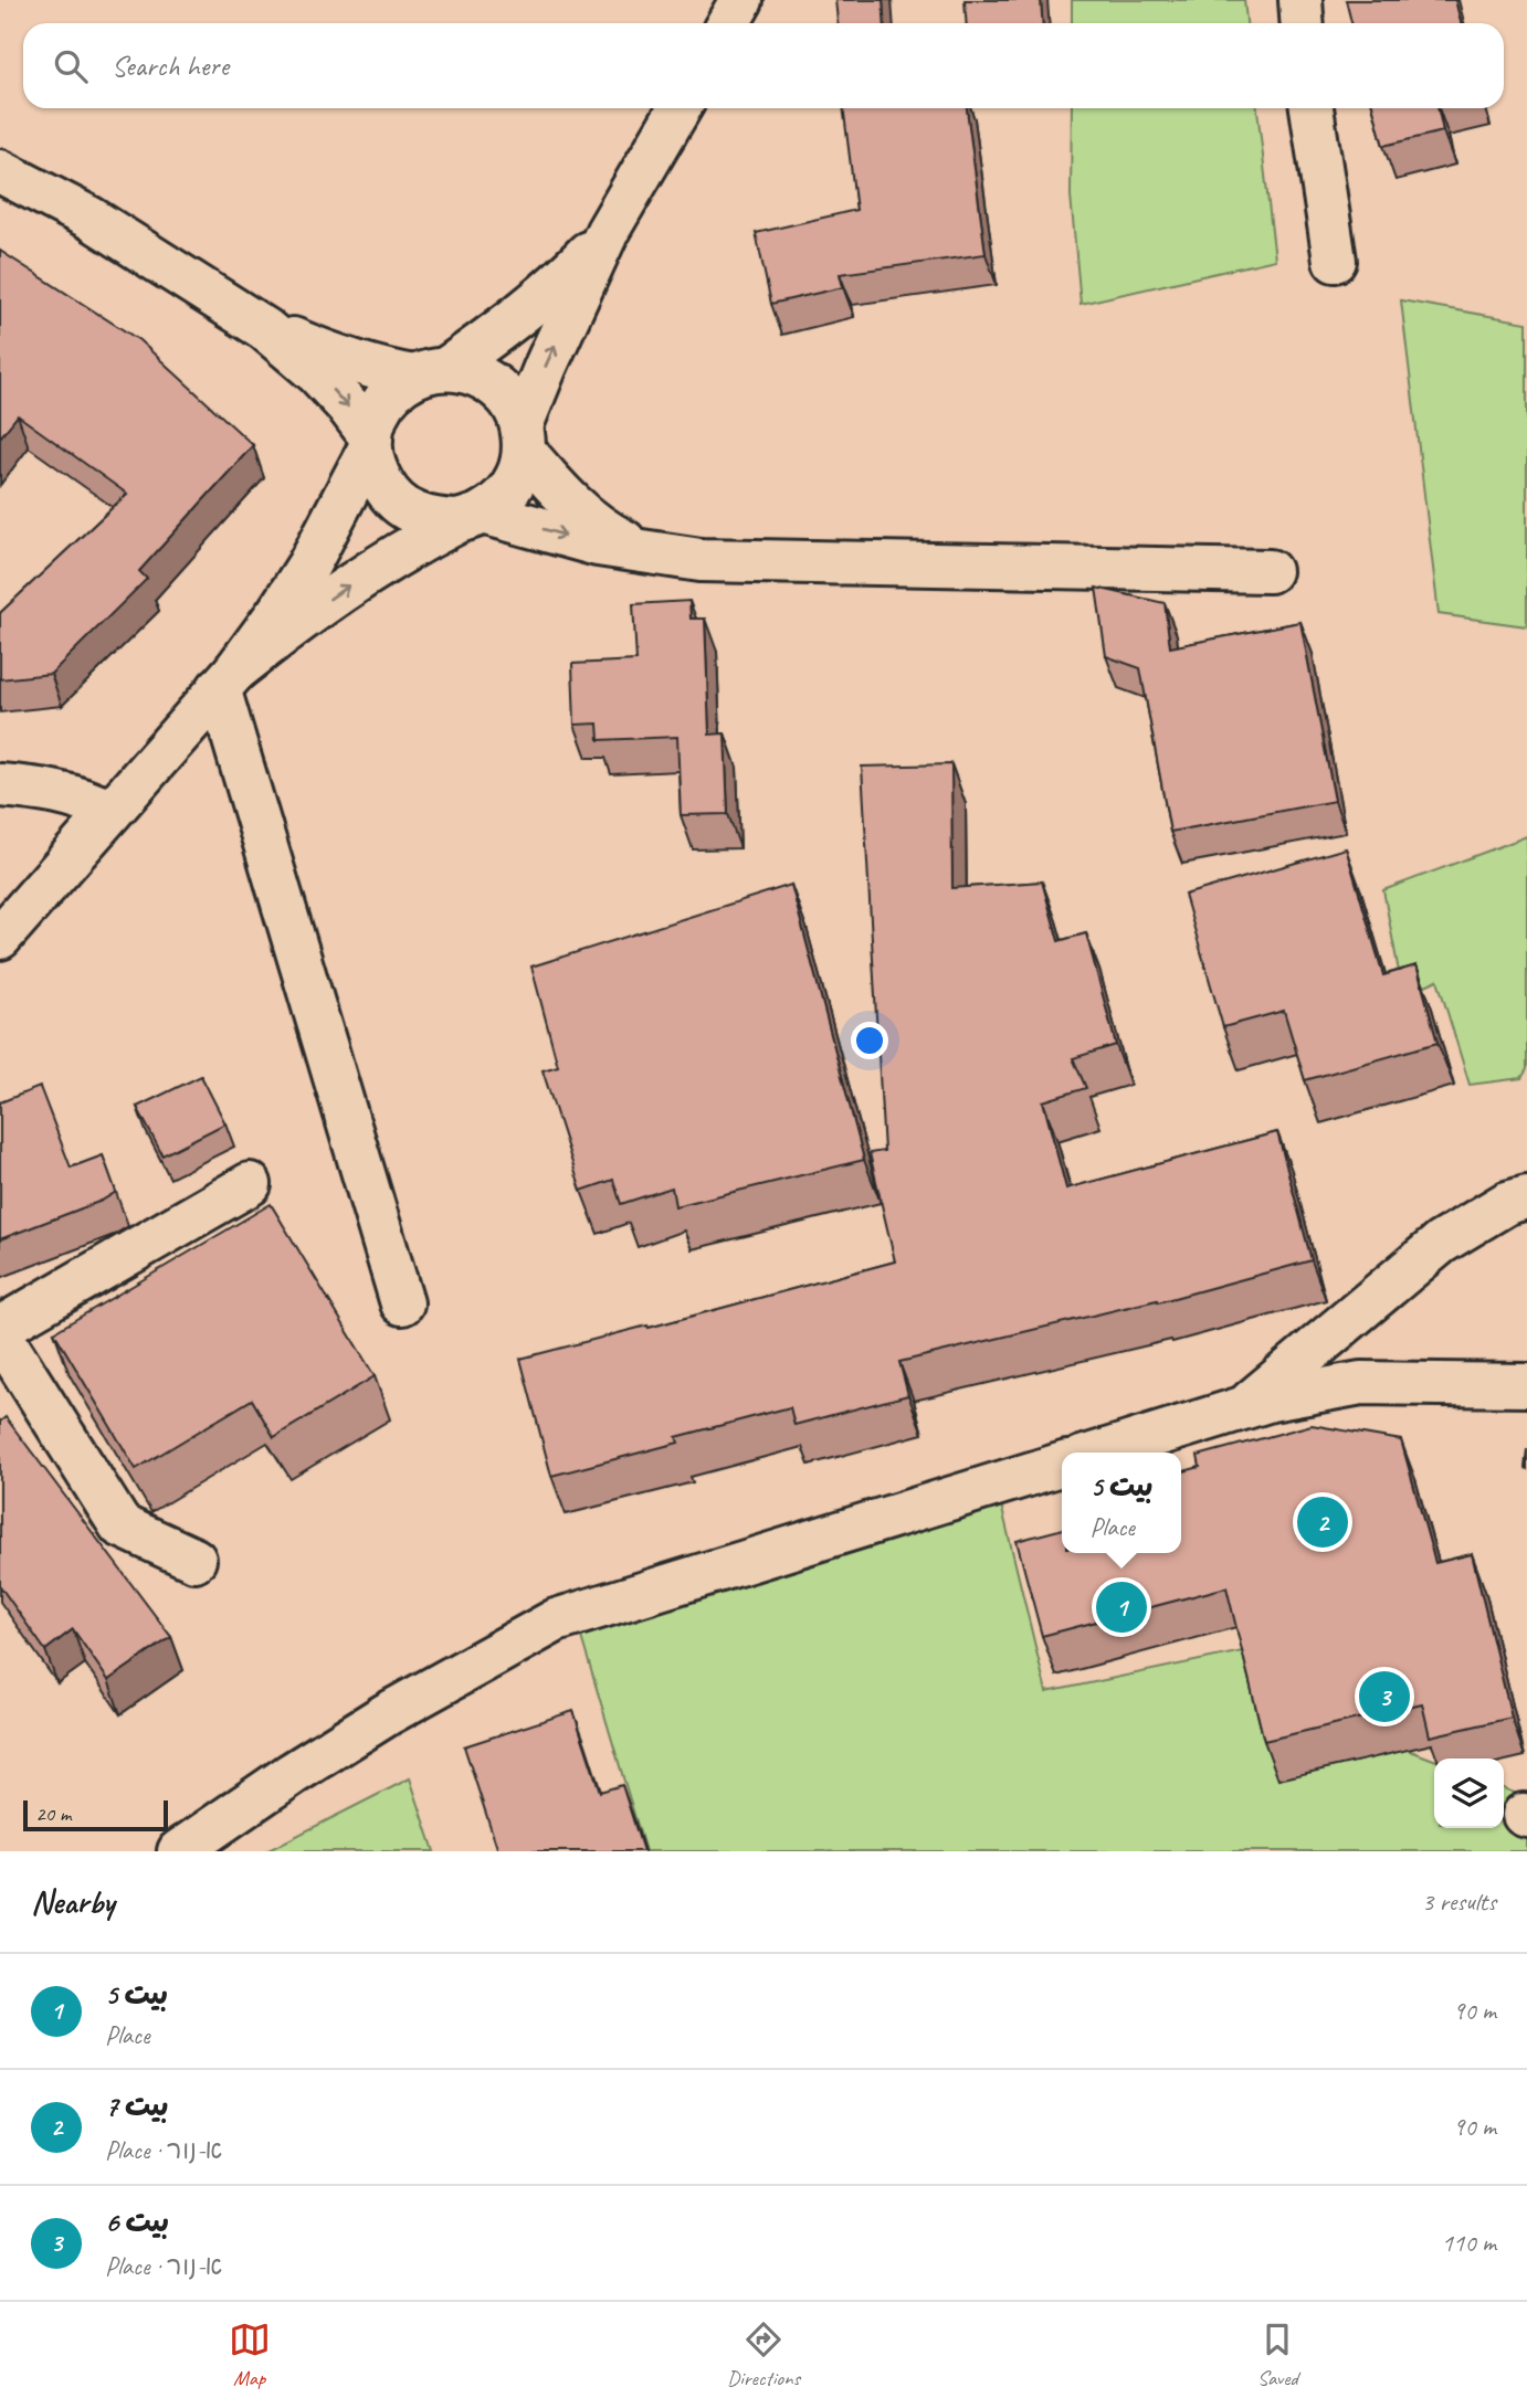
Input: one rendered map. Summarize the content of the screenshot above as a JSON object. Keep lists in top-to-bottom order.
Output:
{
  "scale_bar": "20 m",
  "page": {
    "search": "Search here",
    "popup": ["بيت 5", "Place"],
    "pins": ["2", "1", "3"],
    "scale": "20 m",
    "heading": ["Nearby", "3 results"],
    "list": [
      {
        "mark": "1",
        "name": "بيت 5",
        "note": "Place",
        "value": "90 m"
      },
      {
        "mark": "2",
        "name": "بيت 7",
        "note": "Place · א-נור",
        "value": "90 m"
      },
      {
        "mark": "3",
        "name": "بيت 6",
        "note": "Place · א-נור",
        "value": "110 m"
      }
    ],
    "nav": ["Map", "Directions", "Saved"]
  }
}
